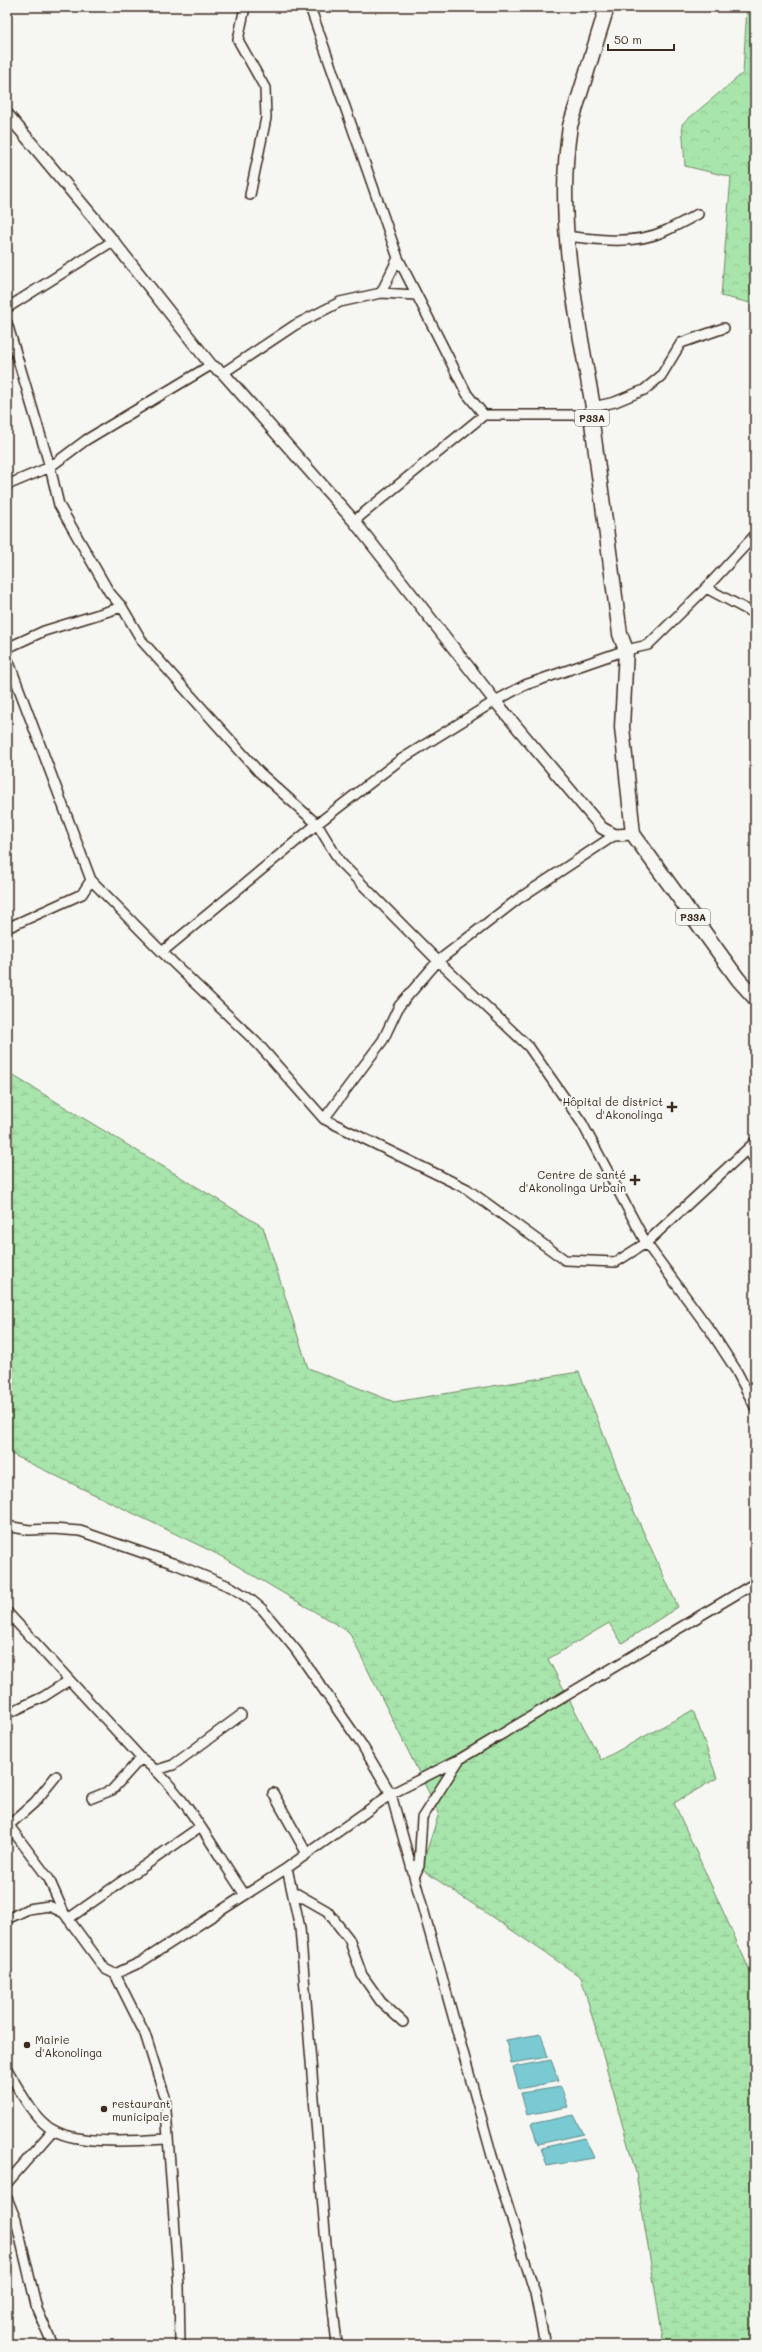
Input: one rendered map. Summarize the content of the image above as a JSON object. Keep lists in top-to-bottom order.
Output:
{
  "streets": {
    "main road": ["P33A"]
  },
  "places": {
    "health": ["Hôpital de district d'Akonolinga", "Centre de santé d'Akonolinga Urbain"],
    "other": ["Mairie d'Akonolinga", "restaurant municipale"]
  },
  "scale_bar": "50 m"
}
